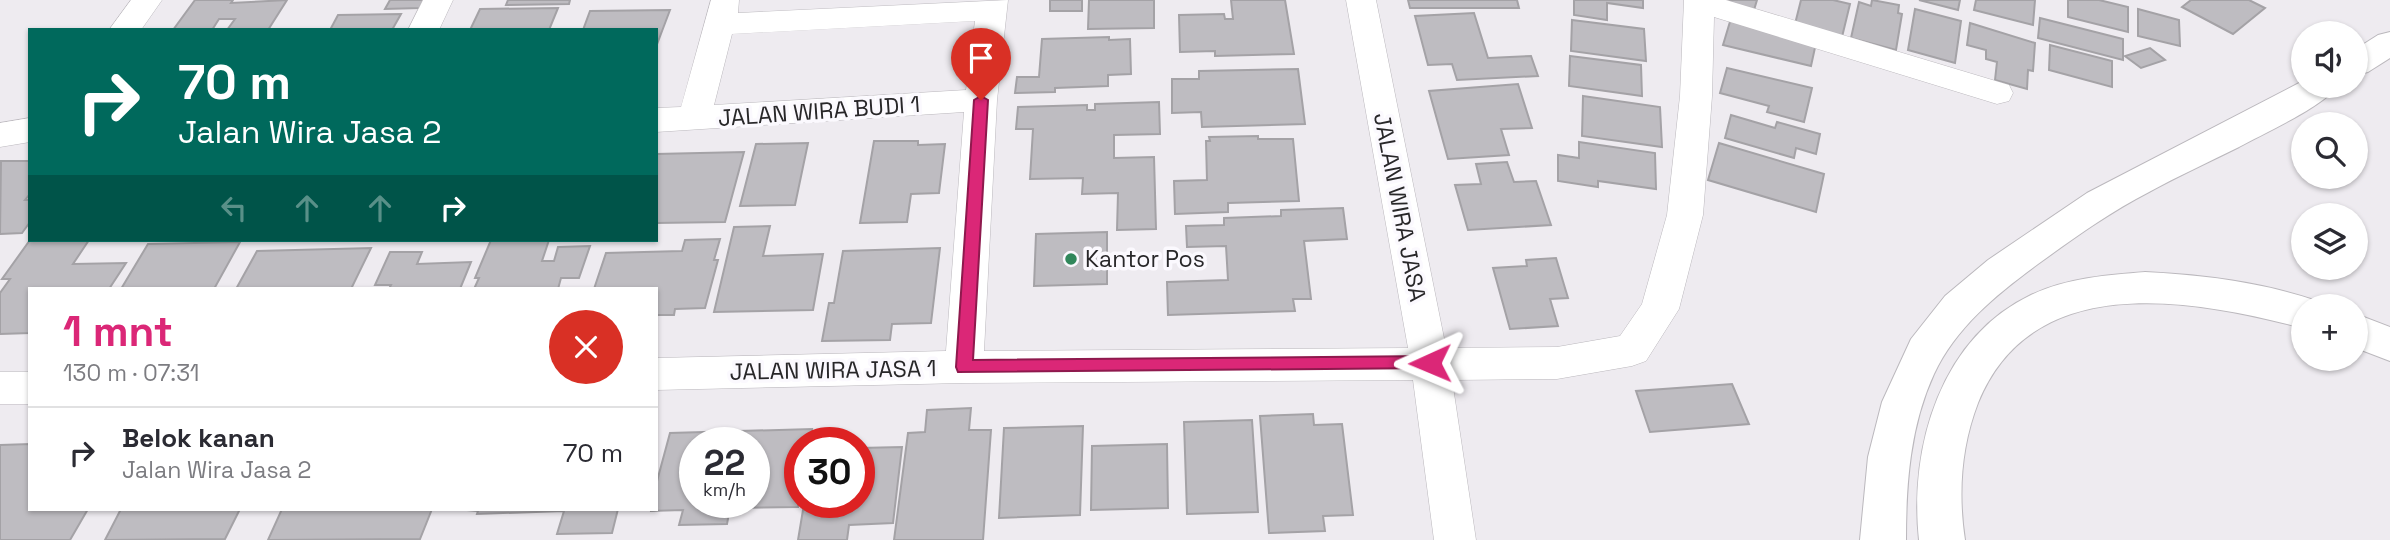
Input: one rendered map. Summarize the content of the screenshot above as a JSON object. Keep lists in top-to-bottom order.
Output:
{
  "streets": {
    "street": ["JALAN WIRA BUDI 1", "JALAN WIRA JASA", "JALAN WIRA JASA 1"]
  },
  "crossings": [
    ["JALAN WIRA JASA", "JALAN WIRA JASA 1"]
  ],
  "places": ["Kantor Pos"],
  "page": {
    "map_buttons": "+",
    "turn": ["70 m", "Jalan Wira Jasa 2"],
    "heading": ["1 mnt", "130 m · 07:31"],
    "list": [
      {
        "name": "Belok kanan",
        "note": "Jalan Wira Jasa 2",
        "value": "70 m"
      }
    ],
    "speed": "22 km/h",
    "limit": "30"
  }
}
